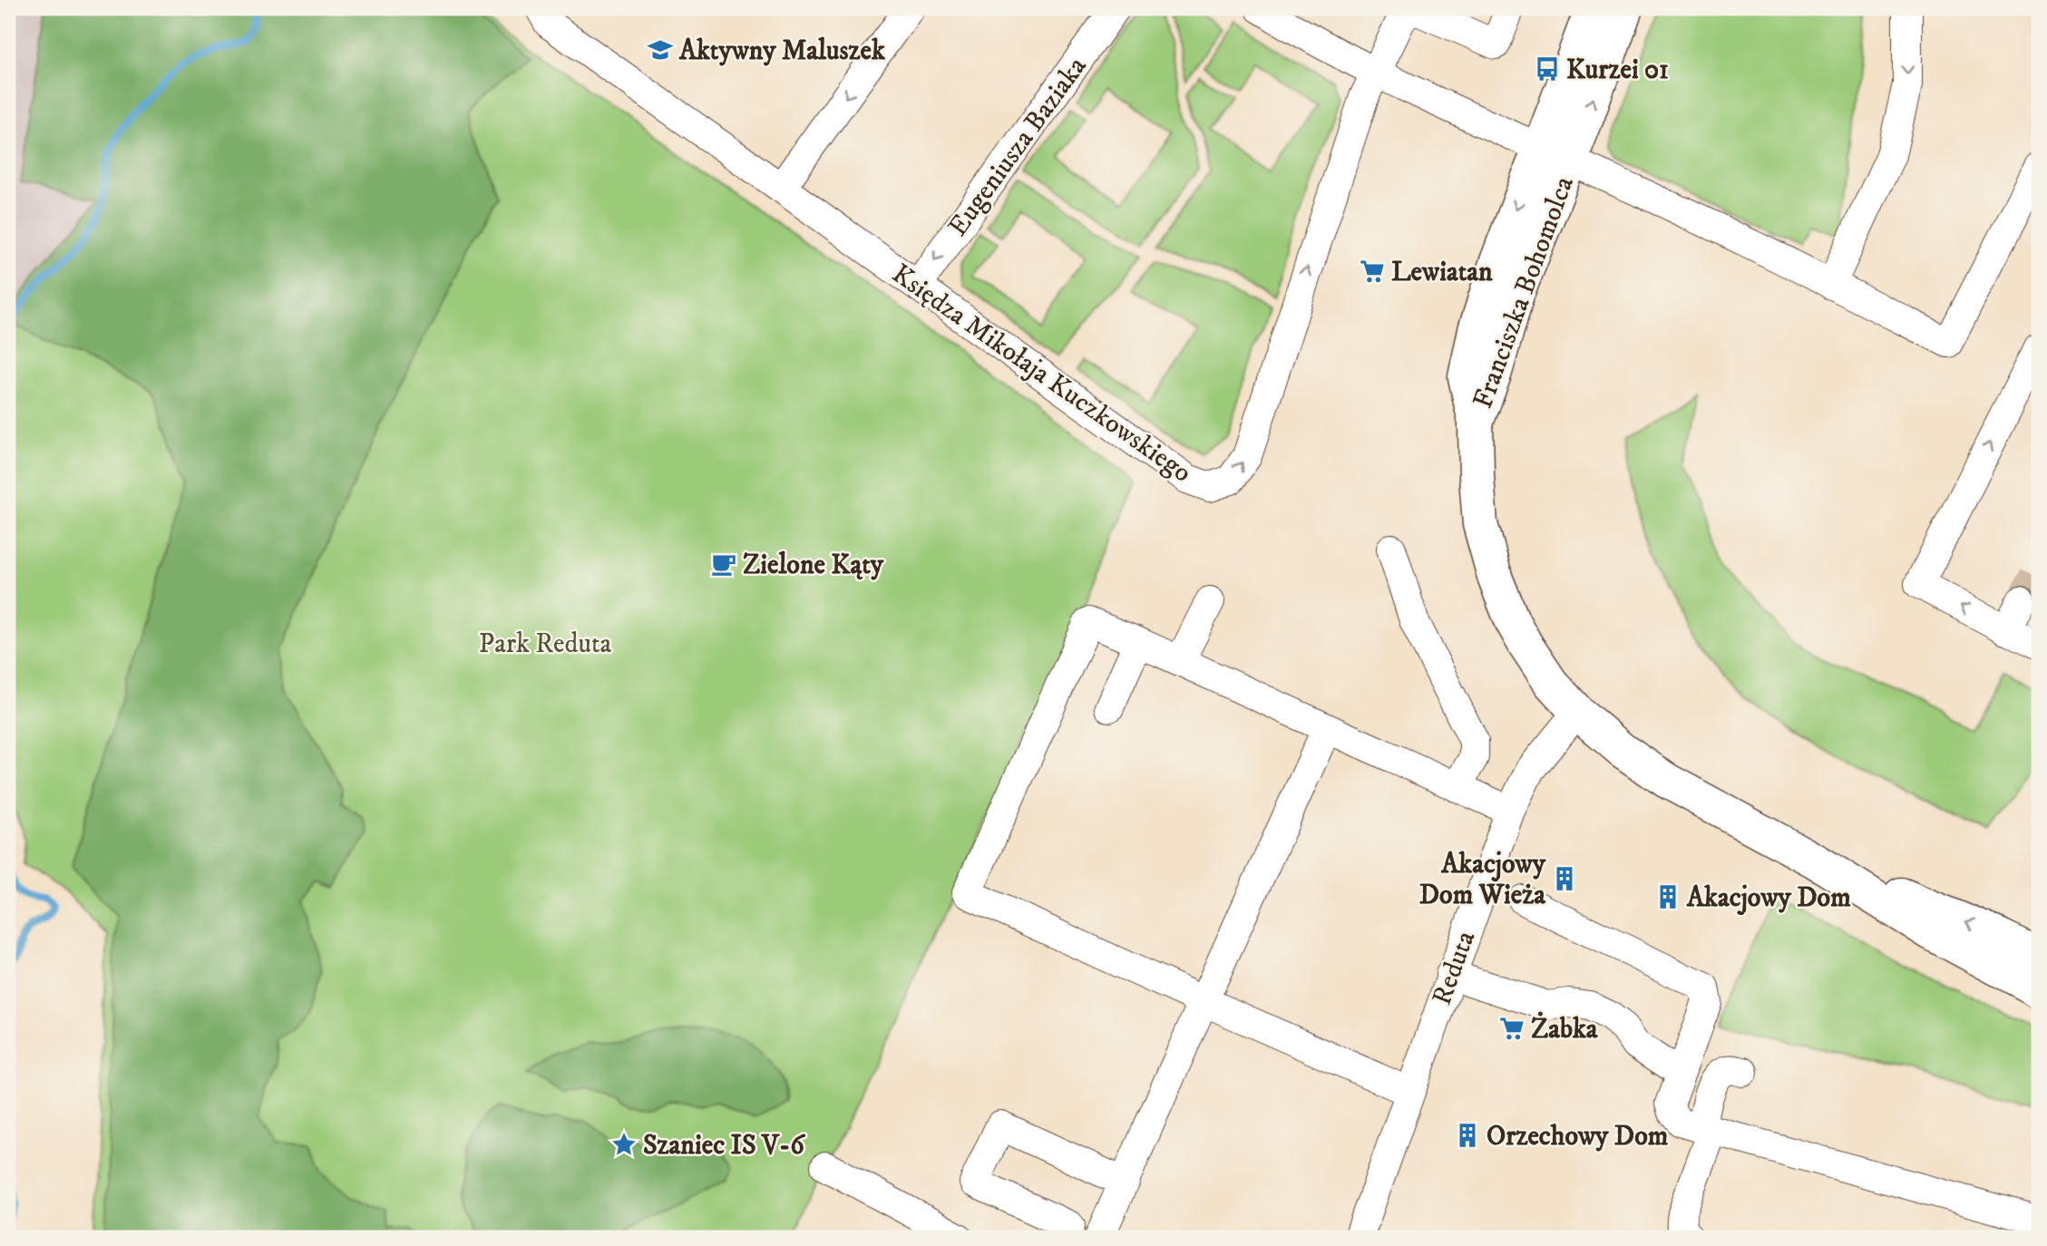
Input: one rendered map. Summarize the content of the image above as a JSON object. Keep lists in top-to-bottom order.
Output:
{
  "streets": {
    "street": [
      "Eugeniusza Baziaka",
      "Franciszka Bohomolca",
      "Księdza Mikołaja Kuczkowskiego",
      "Reduta"
    ]
  },
  "crossings": [
    ["Eugeniusza Baziaka", "Księdza Mikołaja Kuczkowskiego"],
    ["Franciszka Bohomolca", "Reduta"]
  ],
  "parks": ["Park Reduta"],
  "places": {
    "school or university": ["Aktywny Maluszek"],
    "bus stop": ["Kurzei 01"],
    "supermarket": ["Lewiatan", "Żabka"],
    "cafe": ["Zielone Kąty"],
    "building": ["Akacjowy Dom Wieża", "Akacjowy Dom", "Orzechowy Dom"],
    "place": ["Szaniec IS V-6"]
  }
}
